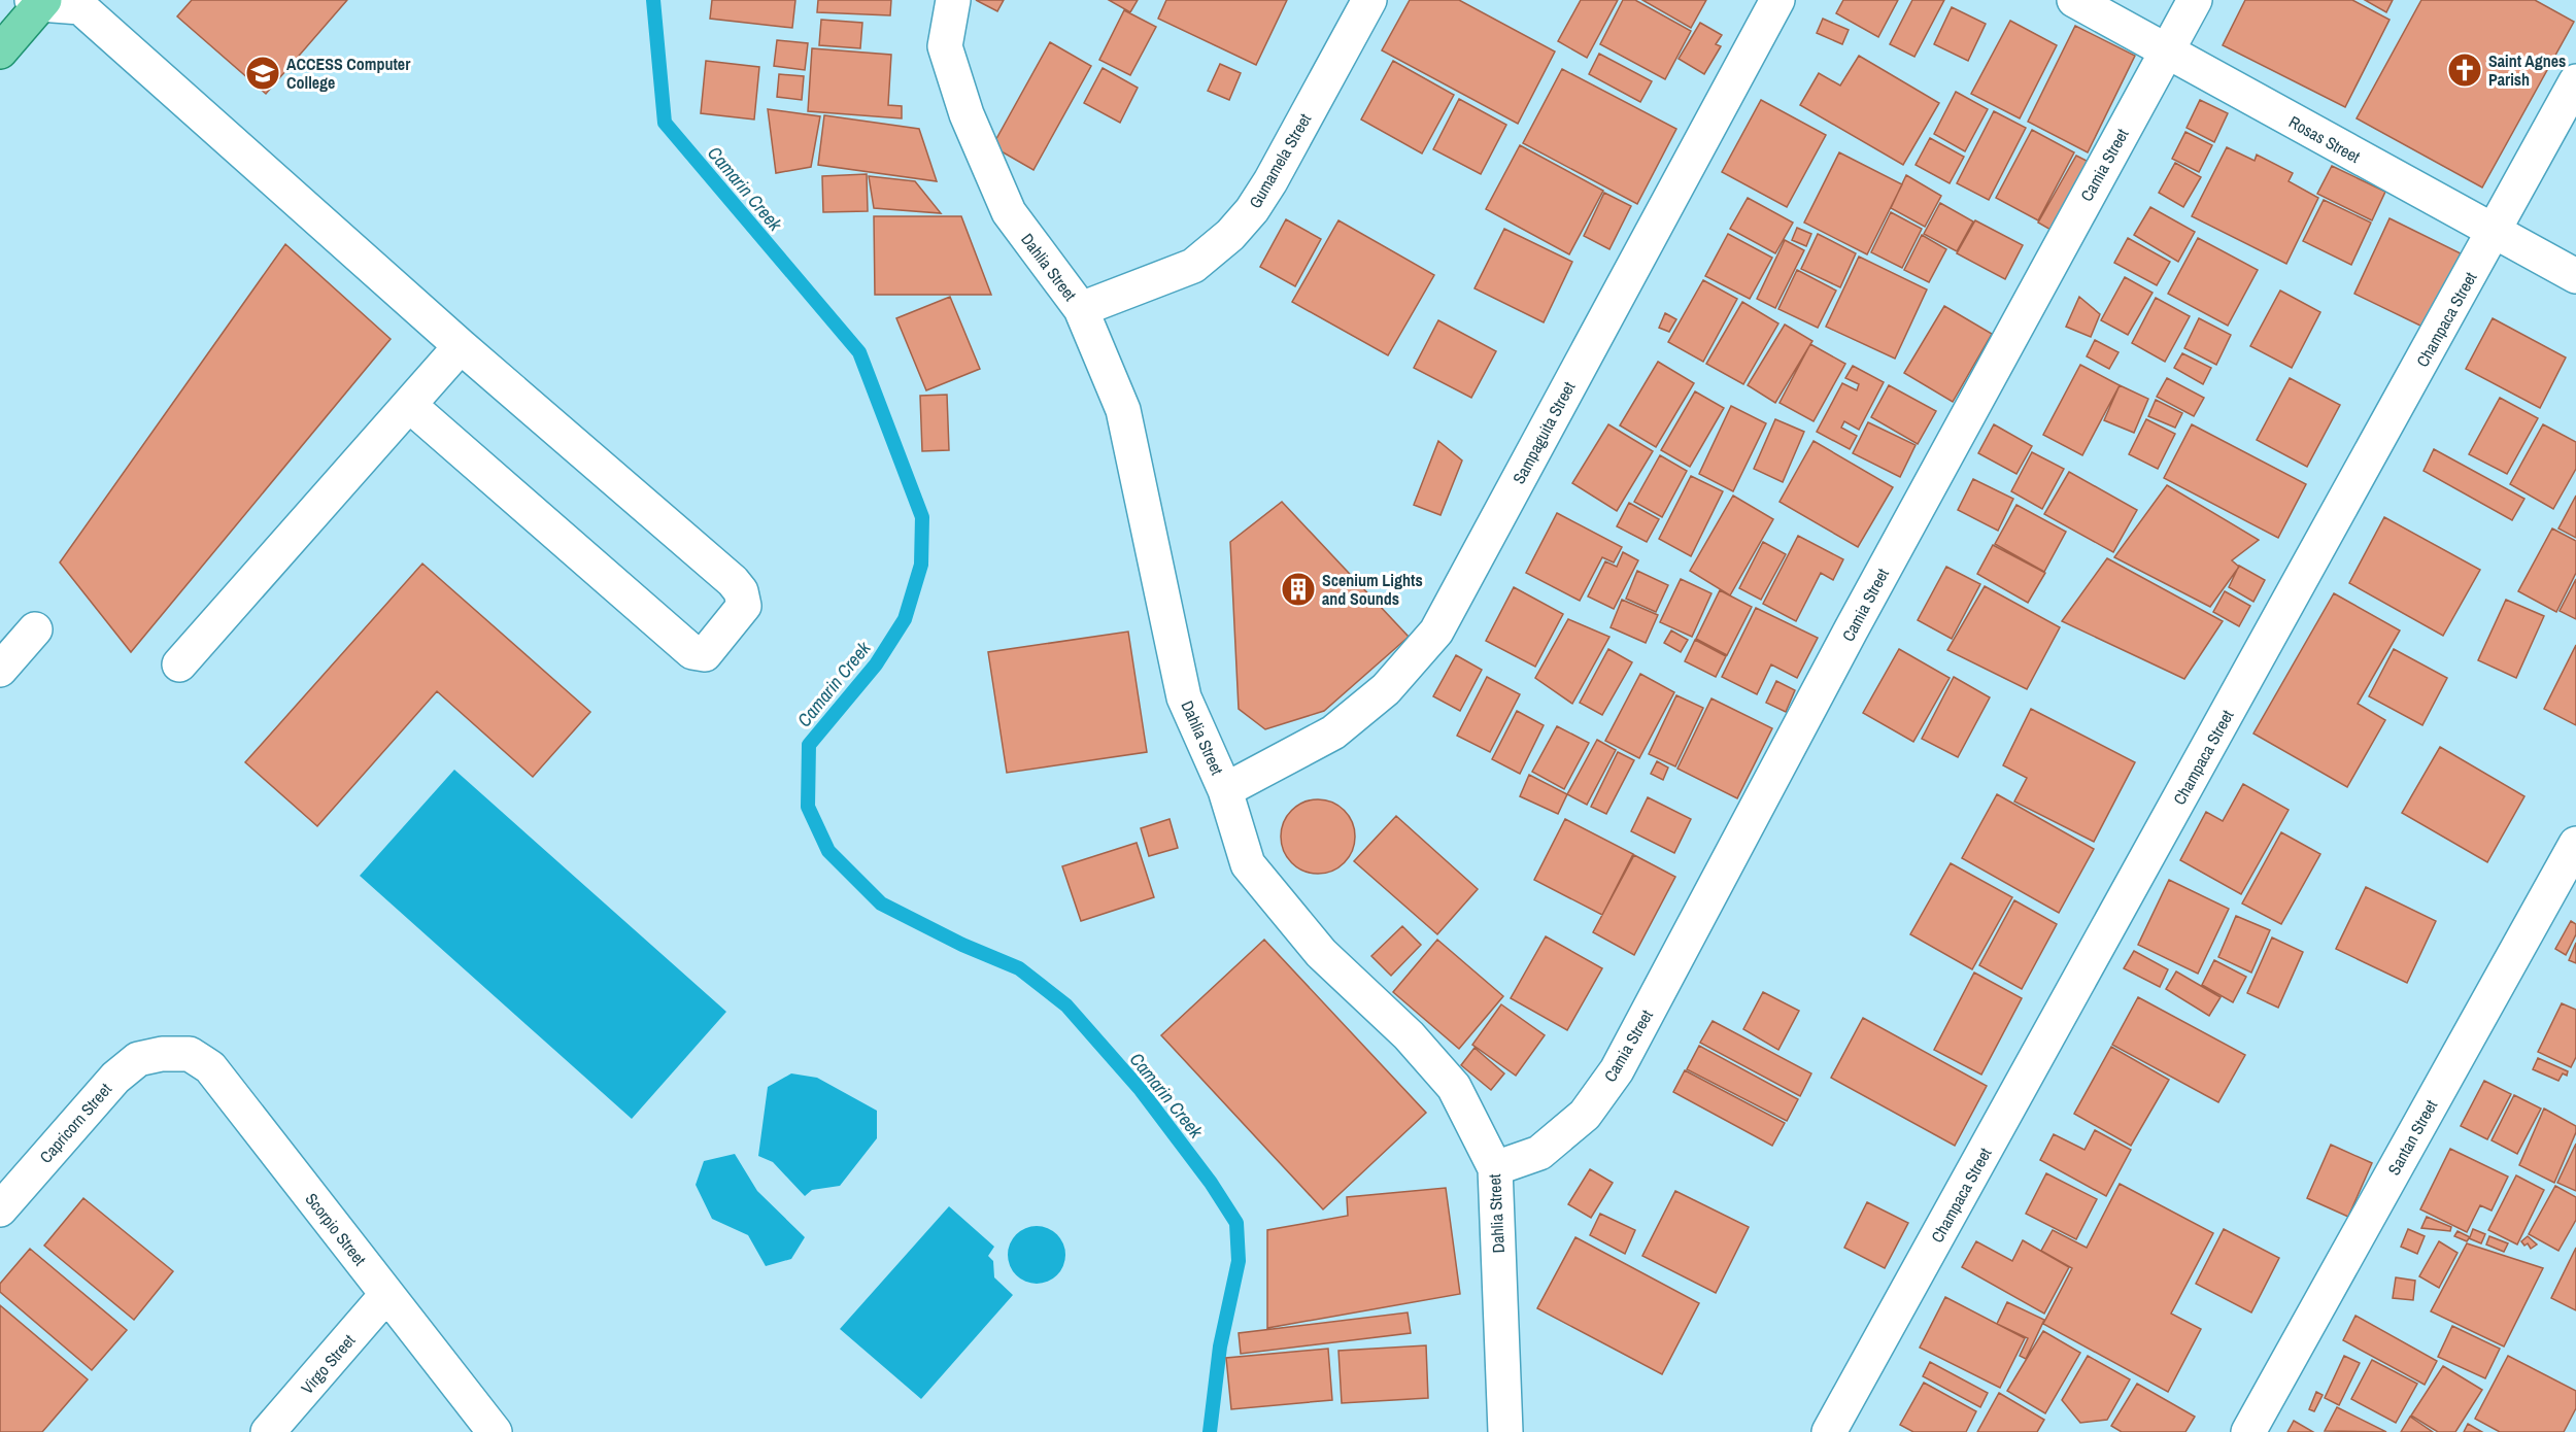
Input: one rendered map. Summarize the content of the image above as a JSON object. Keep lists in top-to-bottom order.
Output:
{
  "streets": {
    "street": [
      "Rosas Street",
      "Gumamela Street",
      "Camia Street",
      "Dahlia Street",
      "Champaca Street",
      "Sampaguita Street",
      "Capricorn Street",
      "Santan Street",
      "Scorpio Street",
      "Virgo Street"
    ]
  },
  "crossings": [
    ["Rosas Street", "Camia Street"],
    ["Rosas Street", "Champaca Street"],
    ["Gumamela Street", "Dahlia Street"],
    ["Camia Street", "Dahlia Street"],
    ["Dahlia Street", "Sampaguita Street"],
    ["Capricorn Street", "Scorpio Street"],
    ["Scorpio Street", "Virgo Street"]
  ],
  "water": ["Camarin Creek"],
  "places": {
    "church": ["Saint Agnes Parish"],
    "school or university": ["ACCESS Computer College"],
    "building": ["Scenium Lights and Sounds"]
  }
}
